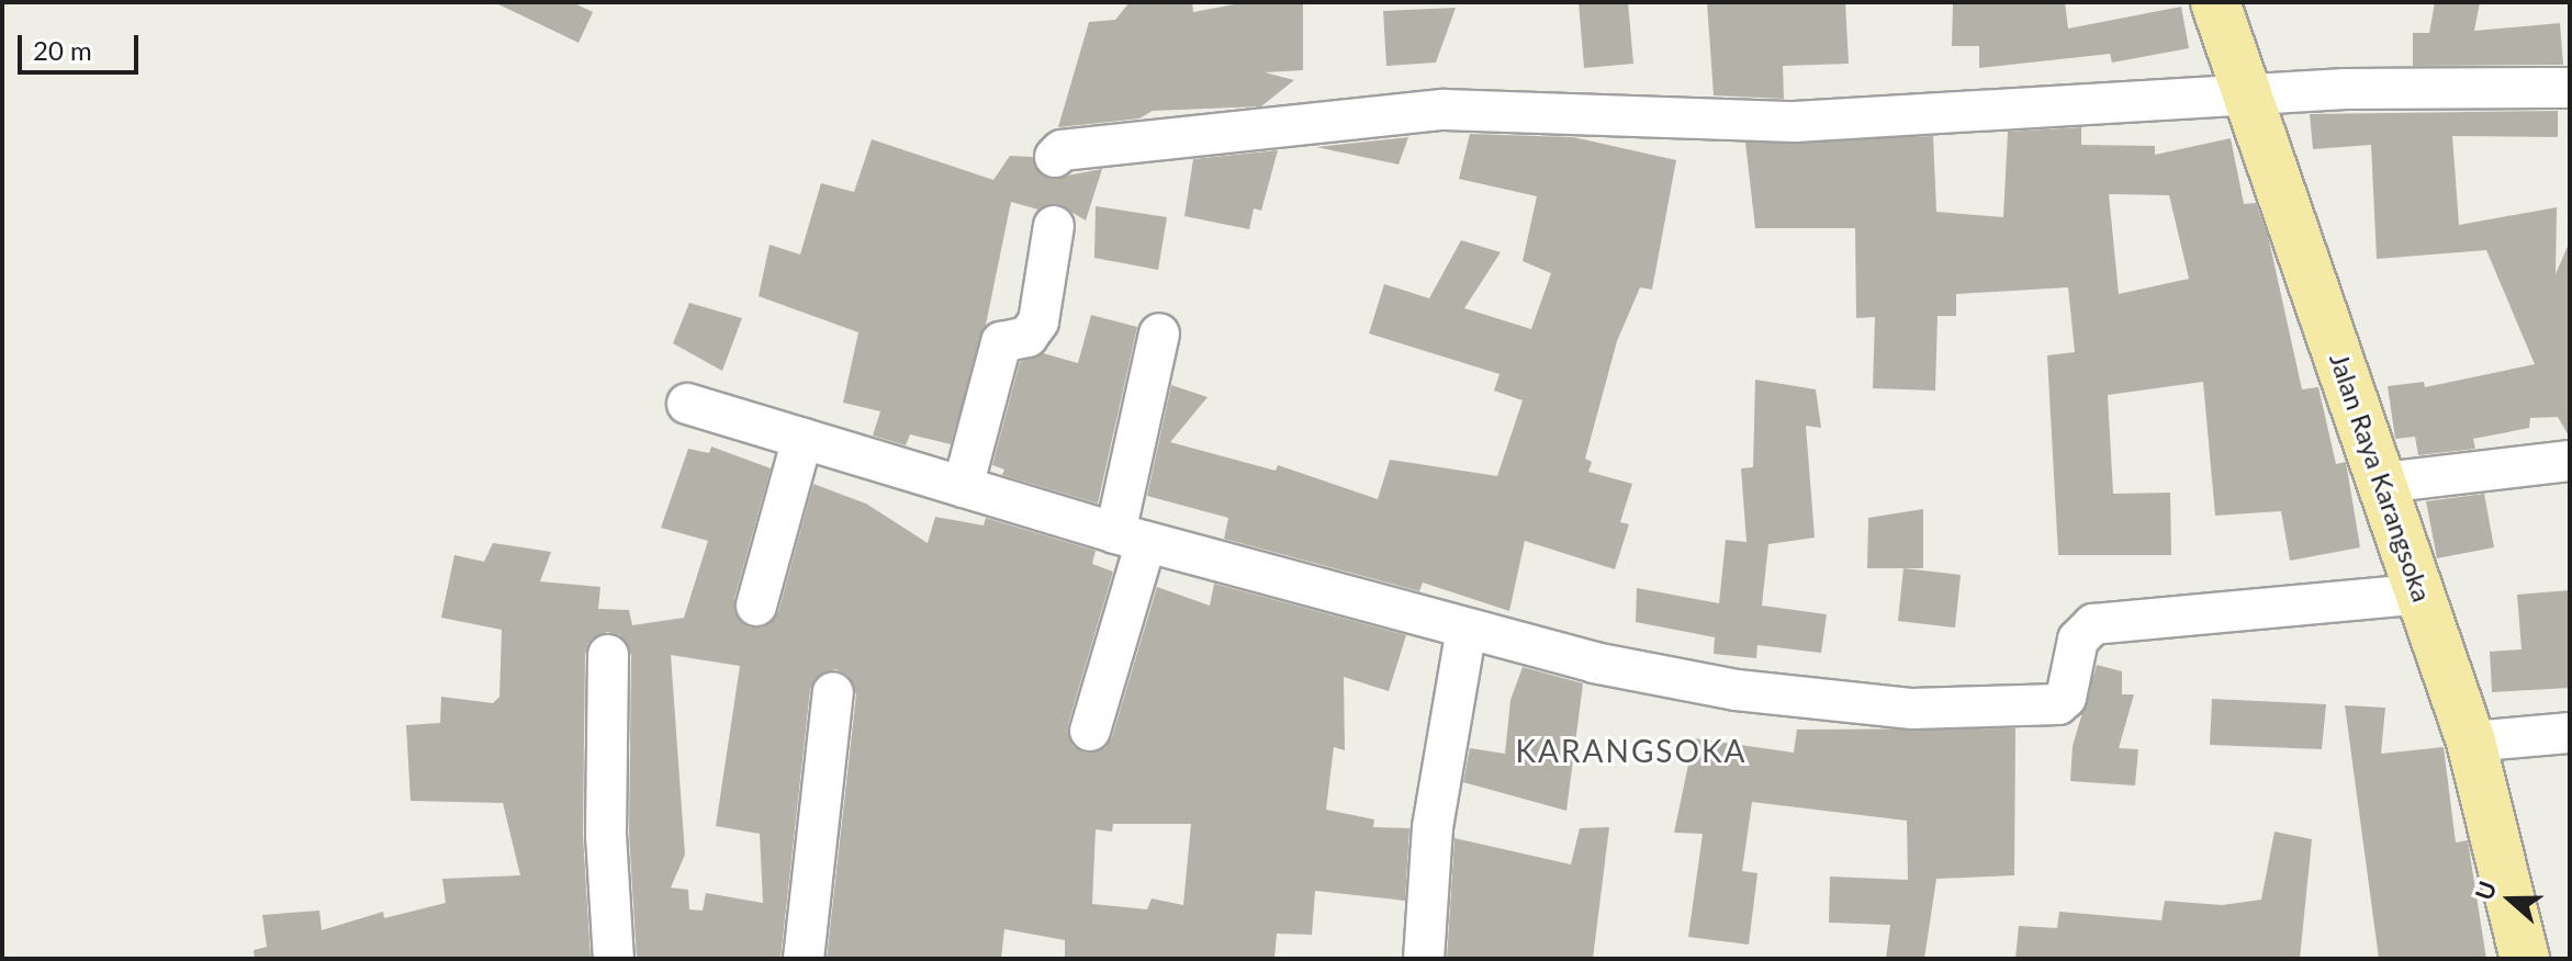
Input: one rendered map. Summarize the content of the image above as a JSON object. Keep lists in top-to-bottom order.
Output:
{
  "streets": {
    "main road": ["Jalan Raya Karangsoka"]
  },
  "districts": ["KARANGSOKA"],
  "scale_bar": "20 m",
  "north": "left"
}
